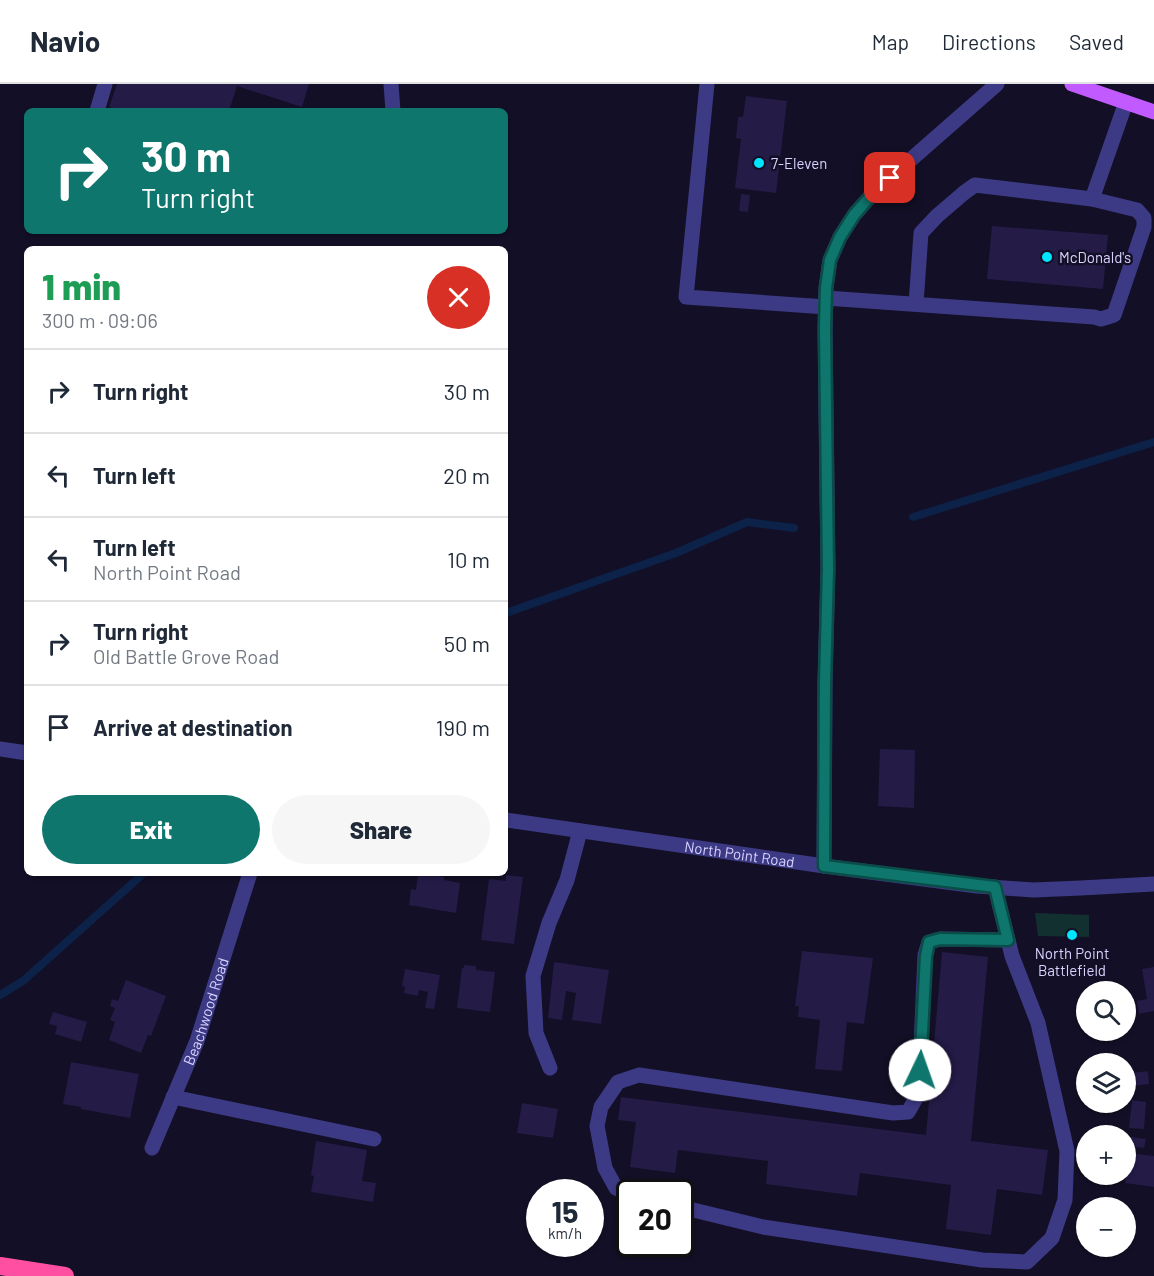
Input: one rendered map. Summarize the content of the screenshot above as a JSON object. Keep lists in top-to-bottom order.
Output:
{
  "streets": {
    "street": ["North Point Road", "Beachwood Road"]
  },
  "places": ["7-Eleven", "McDonald's", "North Point Battlefield"],
  "page": {
    "header": "Navio",
    "nav": ["Map", "Directions", "Saved"],
    "turn": ["30 m", "Turn right"],
    "heading": ["1 min", "300 m · 09:06"],
    "list": [
      {
        "name": "Turn right",
        "value": "30 m"
      },
      {
        "name": "Turn left",
        "value": "20 m"
      },
      {
        "name": "Turn left",
        "note": "North Point Road",
        "value": "10 m"
      },
      {
        "name": "Turn right",
        "note": "Old Battle Grove Road",
        "value": "50 m"
      },
      {
        "name": "Arrive at destination",
        "value": "190 m"
      }
    ],
    "buttons": ["Exit", "Share"],
    "map_buttons": ["+", "−"],
    "speed": "15 km/h",
    "limit": "20"
  }
}
